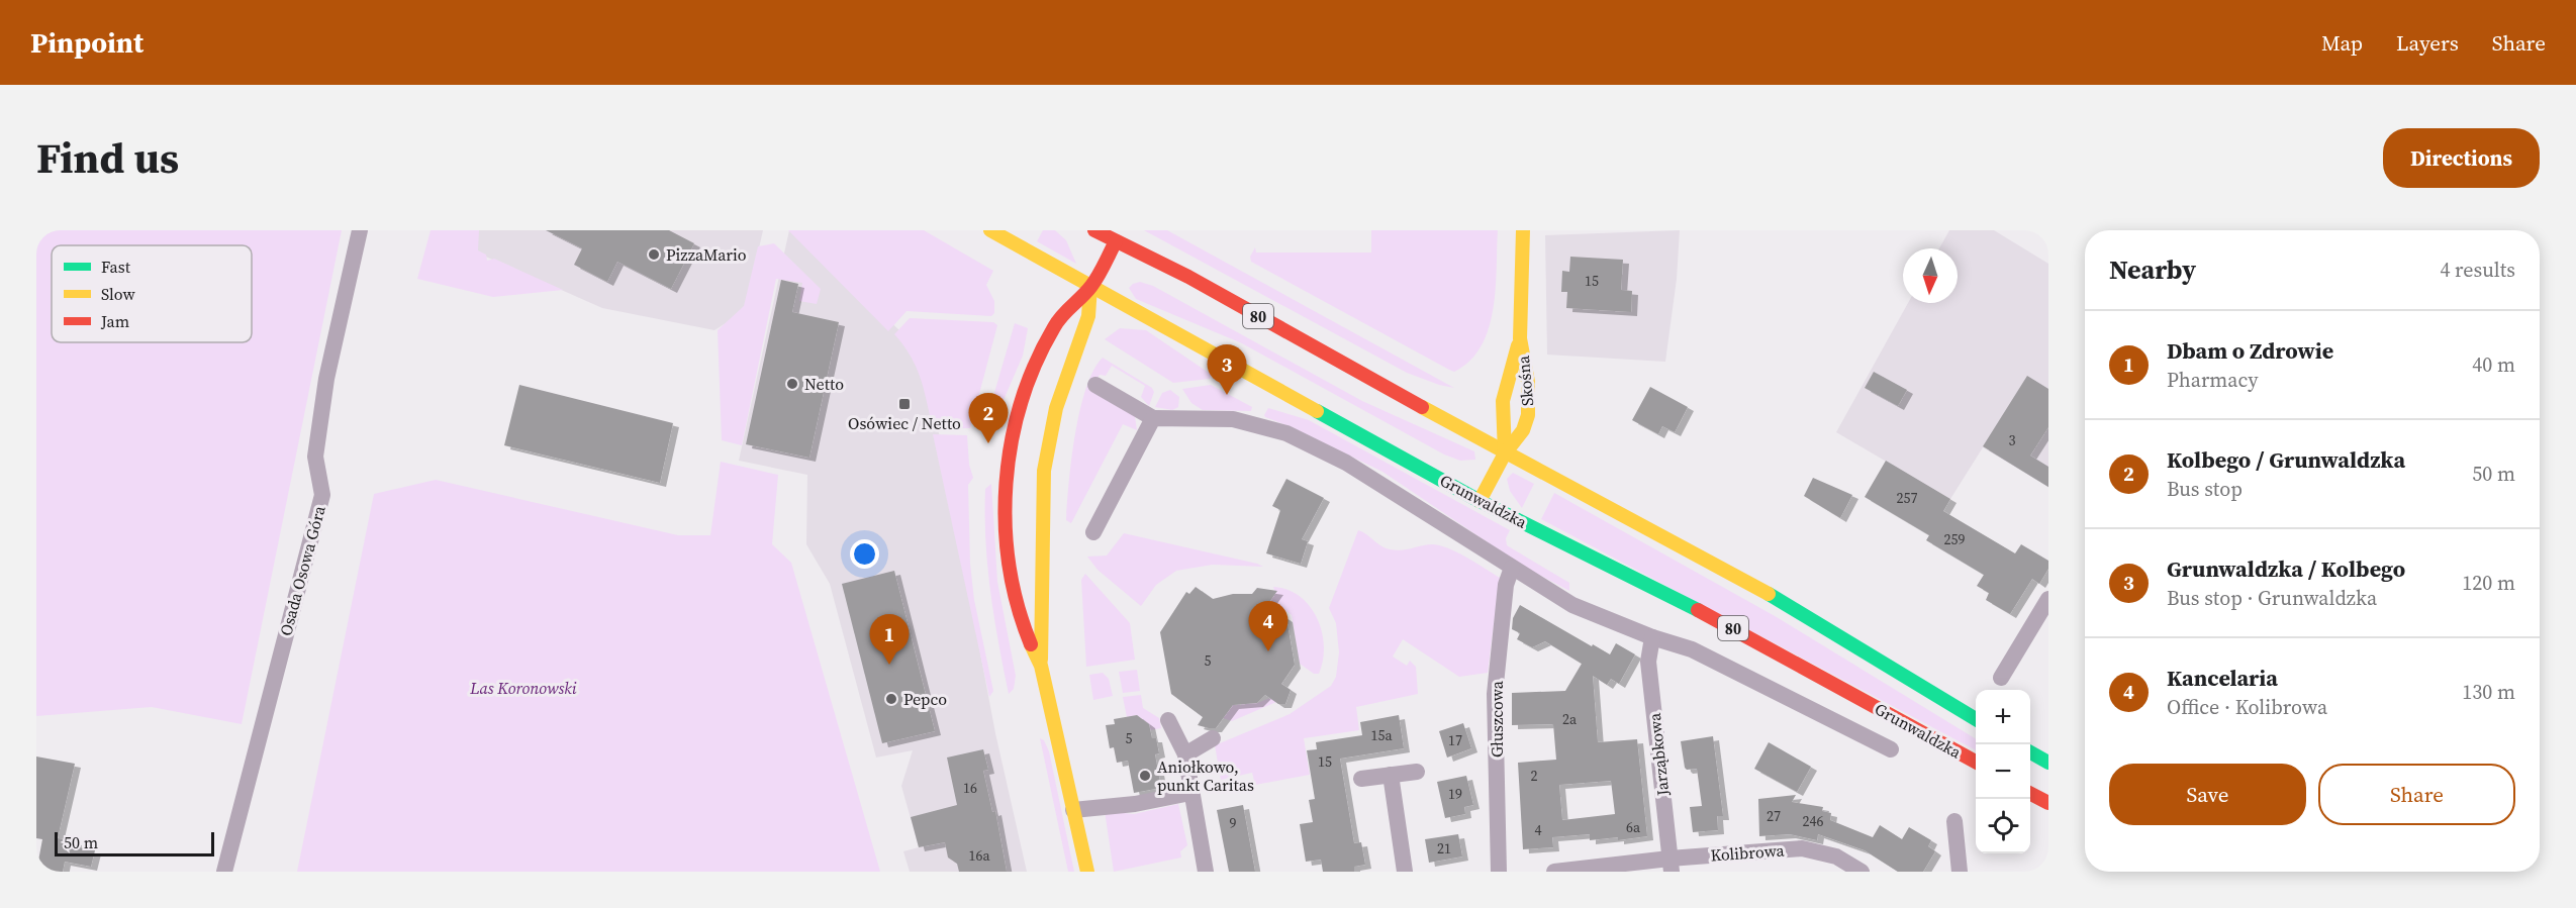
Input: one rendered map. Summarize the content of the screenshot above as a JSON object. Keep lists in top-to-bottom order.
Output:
{
  "streets": {
    "main road": ["80", "Skośna", "Grunwaldzka"],
    "street": [
      "Osada Osowa Góra",
      "Głuszcowa",
      "Jarząbkowa",
      "Kolibrowa"
    ]
  },
  "crossings": [
    ["80", "Skośna"],
    ["Skośna", "Grunwaldzka"],
    ["Grunwaldzka", "Głuszcowa"],
    ["Grunwaldzka", "Jarząbkowa"],
    ["Jarząbkowa", "Kolibrowa"]
  ],
  "parks": ["Las Koronowski"],
  "places": {
    "other": [
      "PizzaMario",
      "Netto",
      "Pepco",
      "Aniołkowo, punkt Caritas"
    ],
    "transit": ["Osówiec / Netto"]
  },
  "house_numbers": [
    "15",
    "3",
    "257",
    "259",
    "5",
    "2a",
    "15a",
    "5",
    "17",
    "15",
    "2",
    "16",
    "19",
    "27",
    "246",
    "9",
    "6a",
    "4",
    "21",
    "16a"
  ],
  "legend": ["Fast", "Slow", "Jam"],
  "scale_bar": "50 m",
  "north": "bottom",
  "page": {
    "header": "Pinpoint",
    "nav": ["Map", "Layers", "Share"],
    "title": "Find us",
    "buttons": [
      "Directions",
      ["Save", "Share"]
    ],
    "heading": ["Nearby", "4 results"],
    "list": [
      {
        "mark": "1",
        "name": "Dbam o Zdrowie",
        "note": "Pharmacy",
        "value": "40 m"
      },
      {
        "mark": "2",
        "name": "Kolbego / Grunwaldzka",
        "note": "Bus stop",
        "value": "50 m"
      },
      {
        "mark": "3",
        "name": "Grunwaldzka / Kolbego",
        "note": "Bus stop · Grunwaldzka",
        "value": "120 m"
      },
      {
        "mark": "4",
        "name": "Kancelaria",
        "note": "Office · Kolibrowa",
        "value": "130 m"
      }
    ],
    "pins": [
      "3",
      "2",
      "4",
      "1"
    ],
    "map_buttons": ["+", "−"],
    "scale": "50 m"
  }
}
